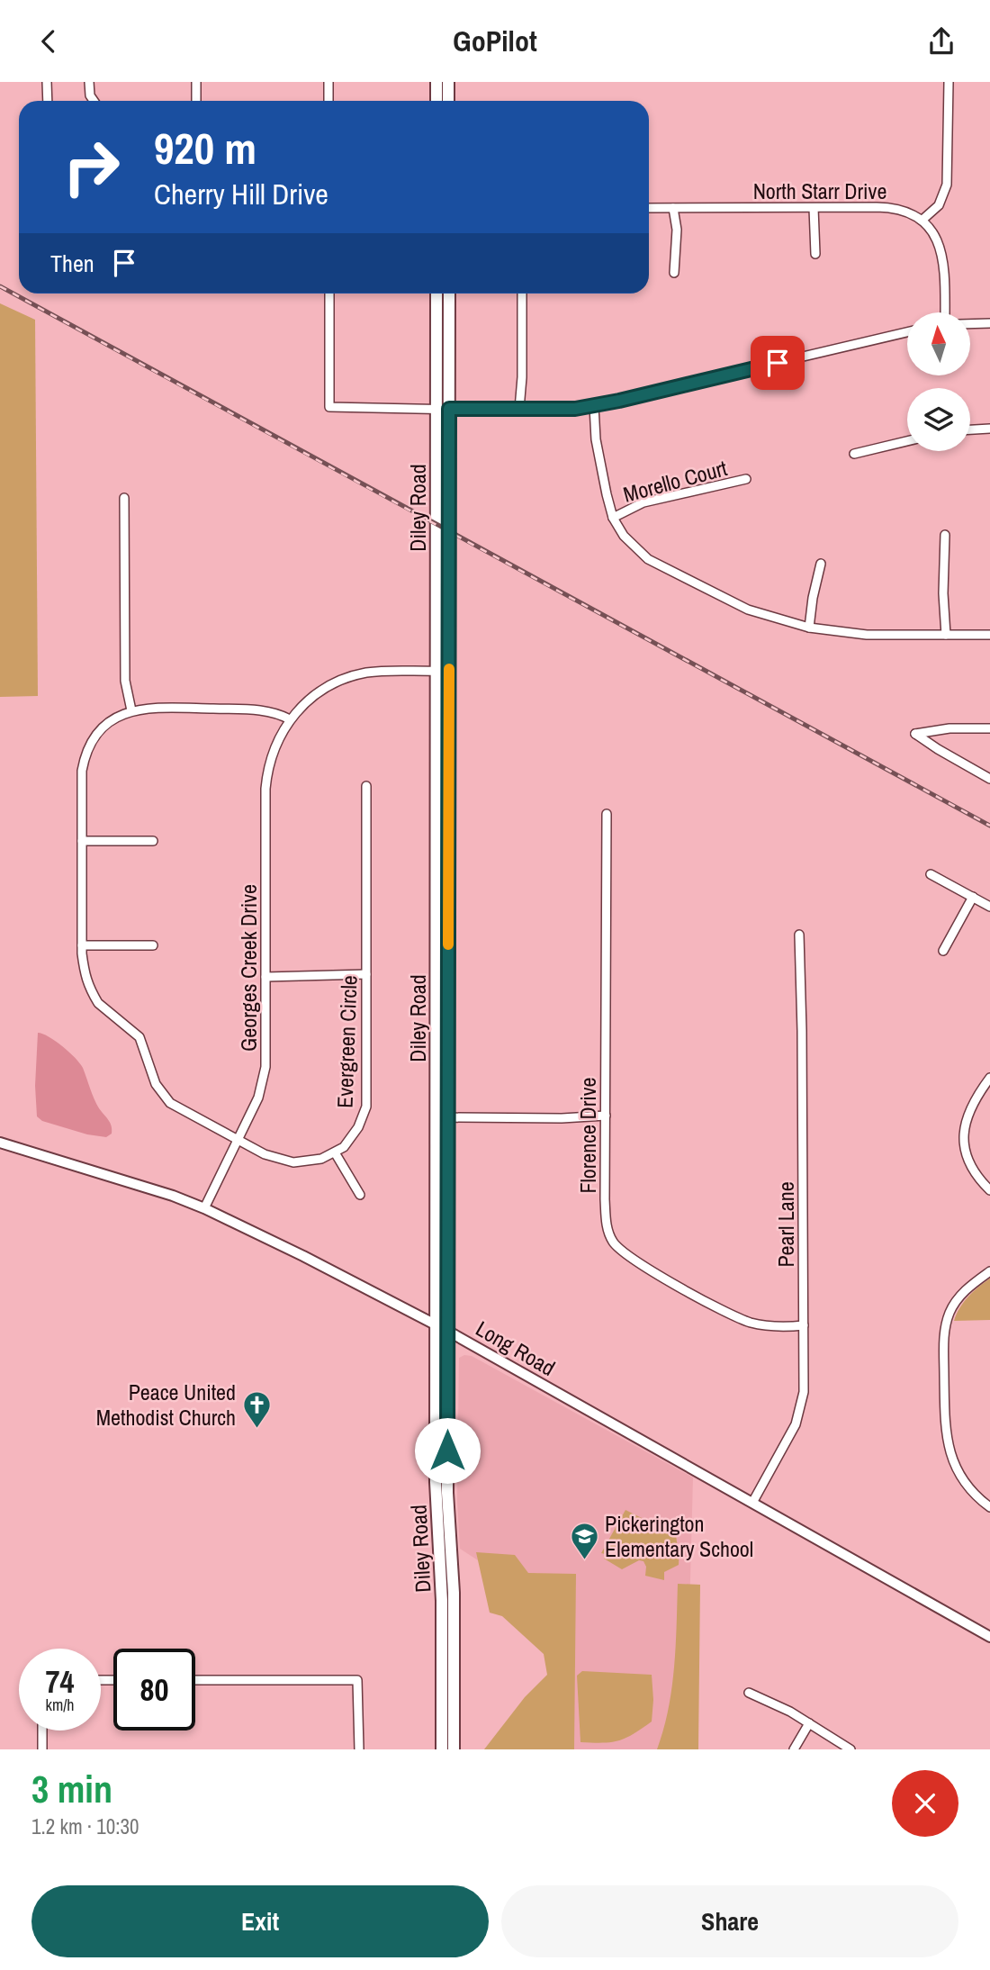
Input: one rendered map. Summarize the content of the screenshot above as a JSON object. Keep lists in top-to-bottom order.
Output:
{
  "streets": {
    "highway": ["Diley Road"],
    "main road": ["Long Road"],
    "street": [
      "North Starr Drive",
      "Morello Court",
      "Georges Creek Drive",
      "Evergreen Circle",
      "Florence Drive",
      "Pearl Lane"
    ]
  },
  "crossings": [
    ["Diley Road", "Long Road"],
    ["Georges Creek Drive", "Long Road"],
    ["Florence Drive", "Pearl Lane"],
    ["Pearl Lane", "Long Road"]
  ],
  "places": {
    "church": ["Peace United Methodist Church"],
    "school or university": ["Pickerington Elementary School"]
  },
  "north": "top",
  "page": {
    "header": "GoPilot",
    "turn": ["920 m", "Cherry Hill Drive"],
    "then": "Then",
    "speed": "74 km/h",
    "limit": "80",
    "heading": ["3 min", "1.2 km · 10:30"],
    "buttons": ["Exit", "Share"]
  }
}
